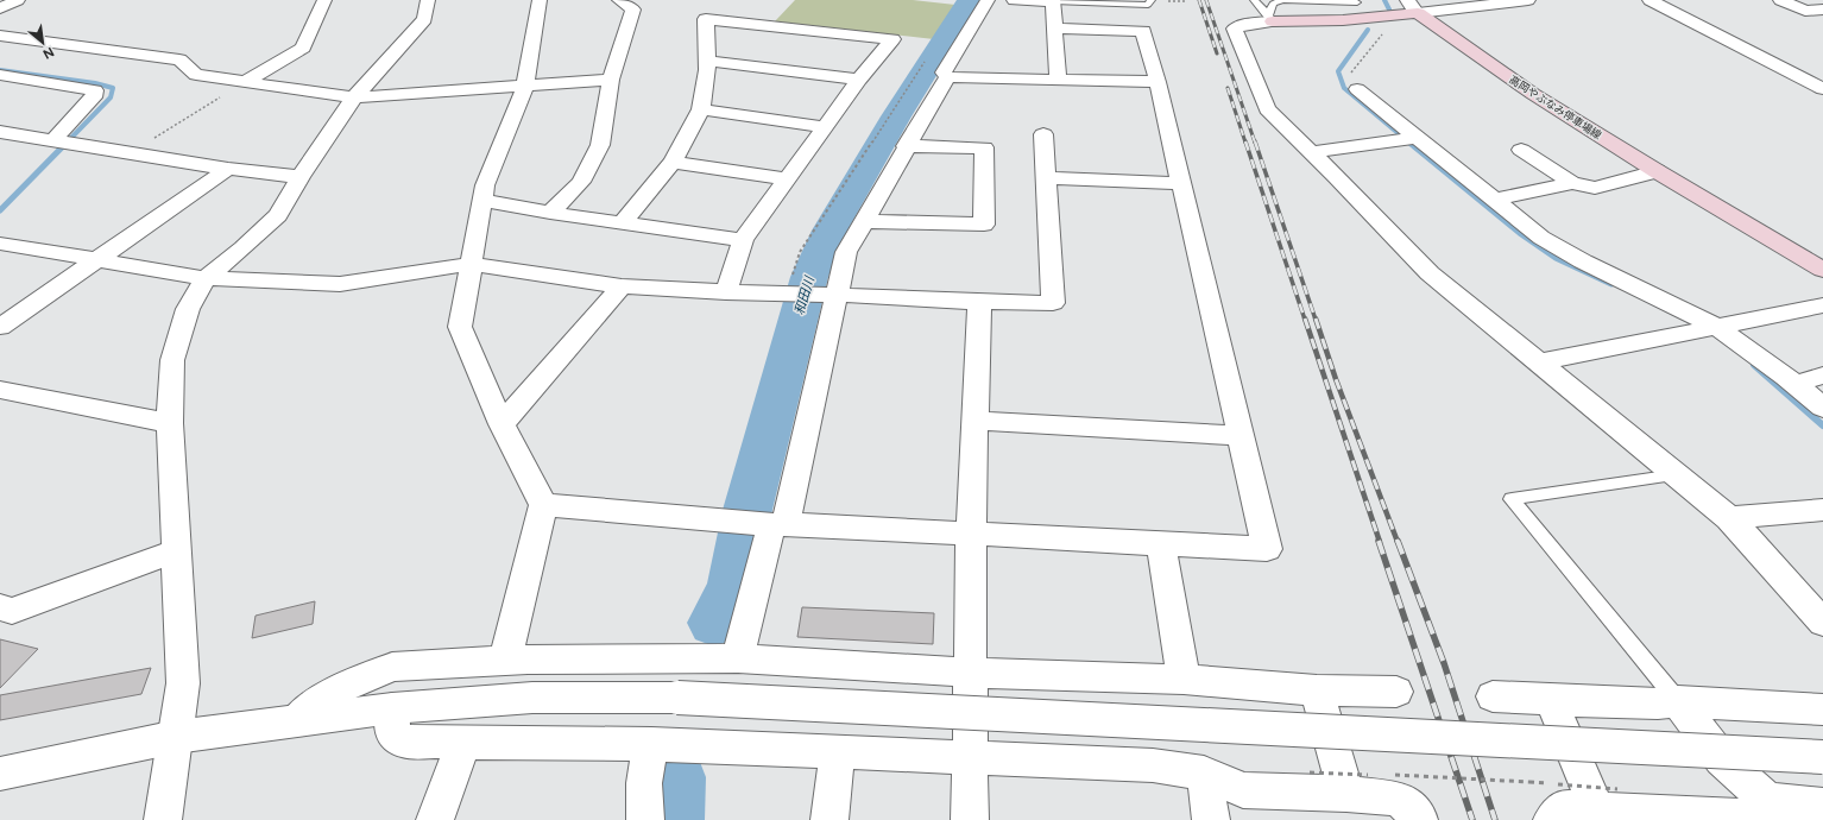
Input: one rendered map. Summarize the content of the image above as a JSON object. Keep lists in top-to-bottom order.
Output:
{
  "streets": {
    "main road": ["高岡やぶなみ停車場線"]
  },
  "water": ["和田川"],
  "north": "bottom right"
}
